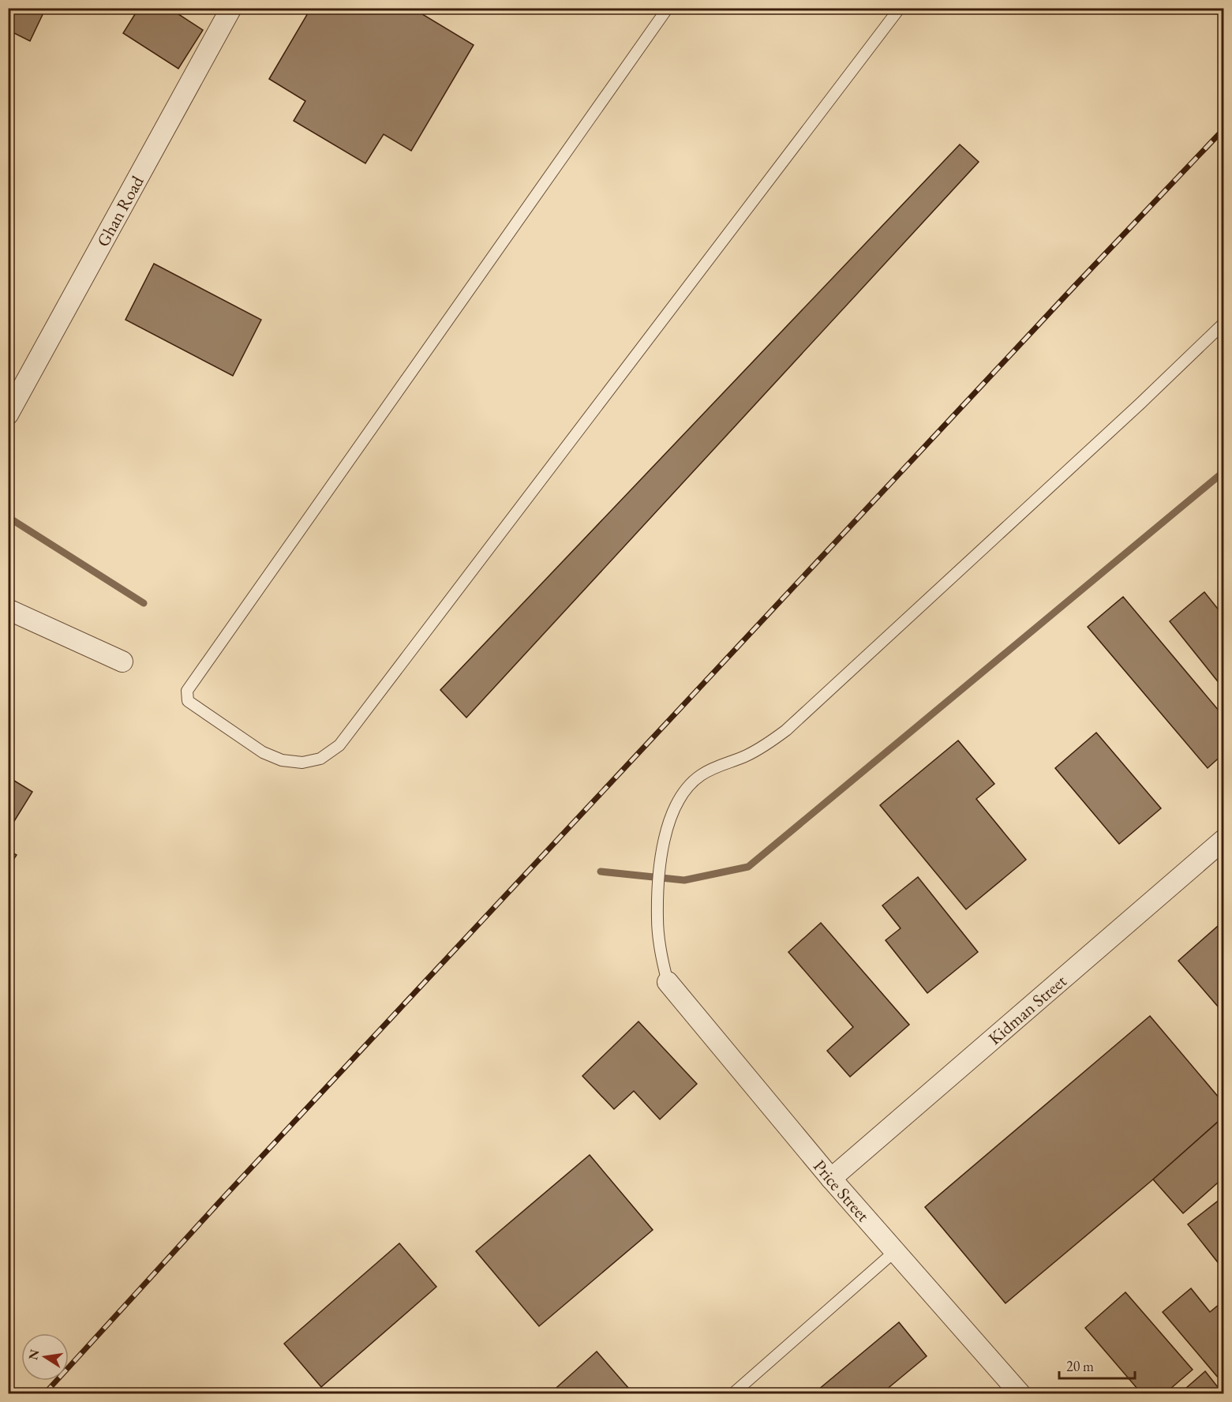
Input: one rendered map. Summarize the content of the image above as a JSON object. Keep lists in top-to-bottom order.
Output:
{
  "streets": {
    "street": ["Ghan Road", "Kidman Street", "Price Street"]
  },
  "crossings": [
    ["Kidman Street", "Price Street"]
  ],
  "scale_bar": "20 m",
  "north": "left"
}
